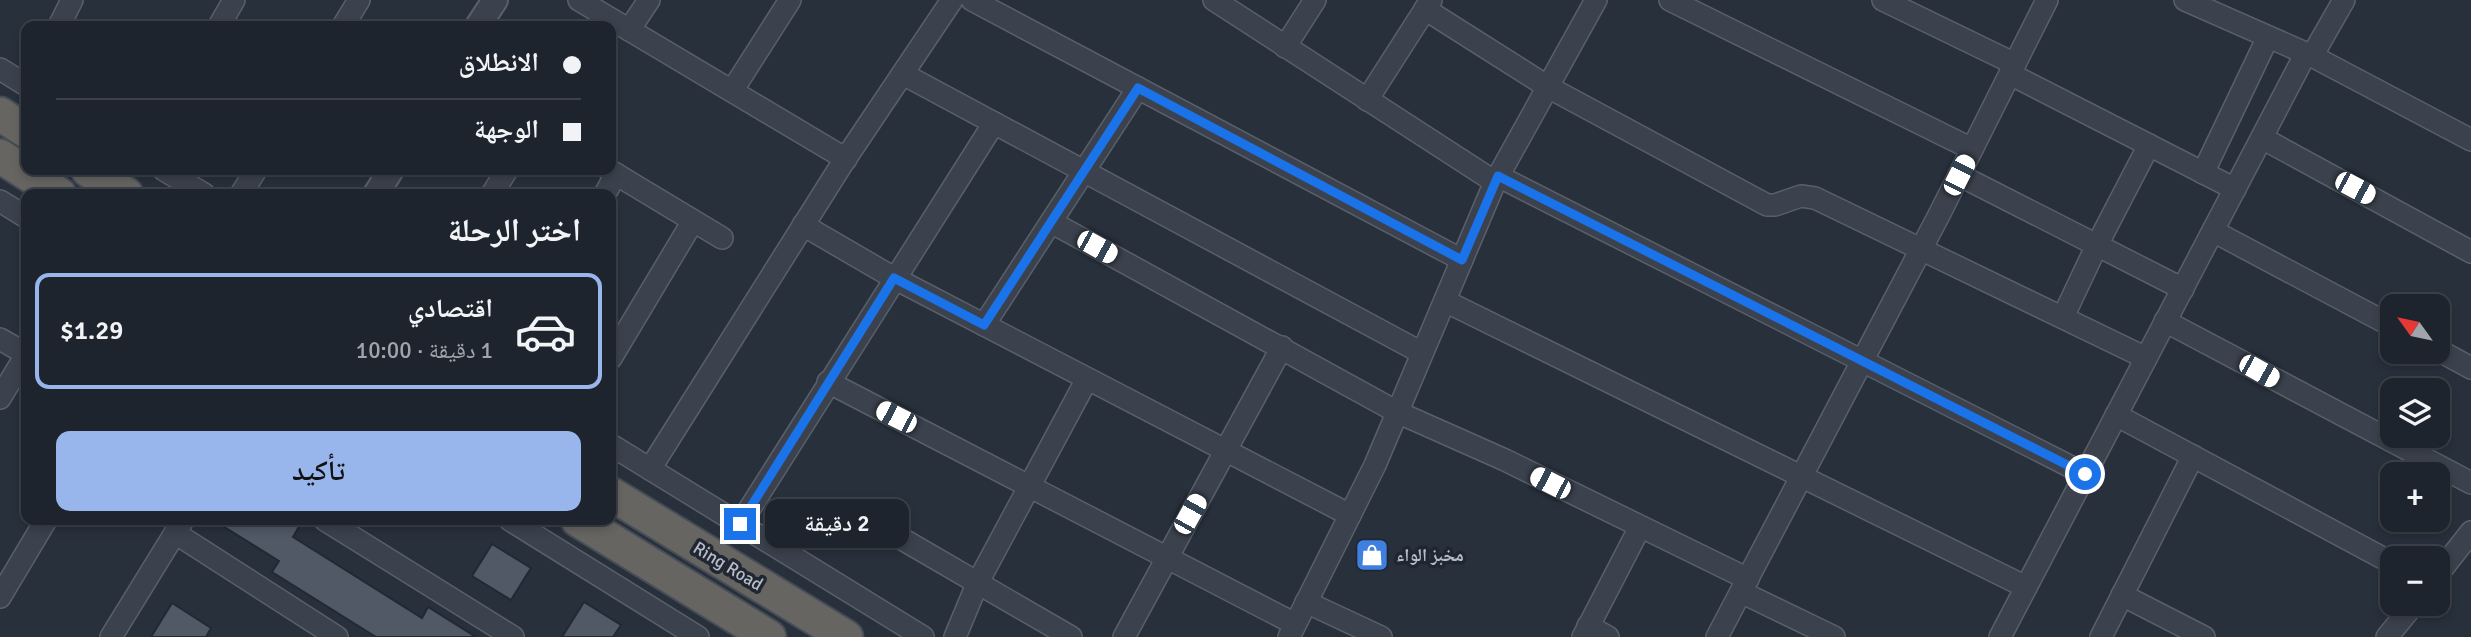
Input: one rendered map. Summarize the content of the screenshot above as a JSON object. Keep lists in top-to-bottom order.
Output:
{
  "streets": {
    "highway": ["Ring Road"]
  },
  "places": {
    "shop": ["مخبز الواء"]
  },
  "north": "top left",
  "page": {
    "banner": ["الانطلاق", "الوجهة"],
    "heading": "اختر الرحلة",
    "list": [
      {
        "name": "اقتصادي",
        "note": "1 دقيقة · 10:00",
        "value": "$1.29"
      }
    ],
    "map_buttons": ["+", "−"],
    "buttons": "تأكيد",
    "bubble": "2 دقيقة"
  }
}
